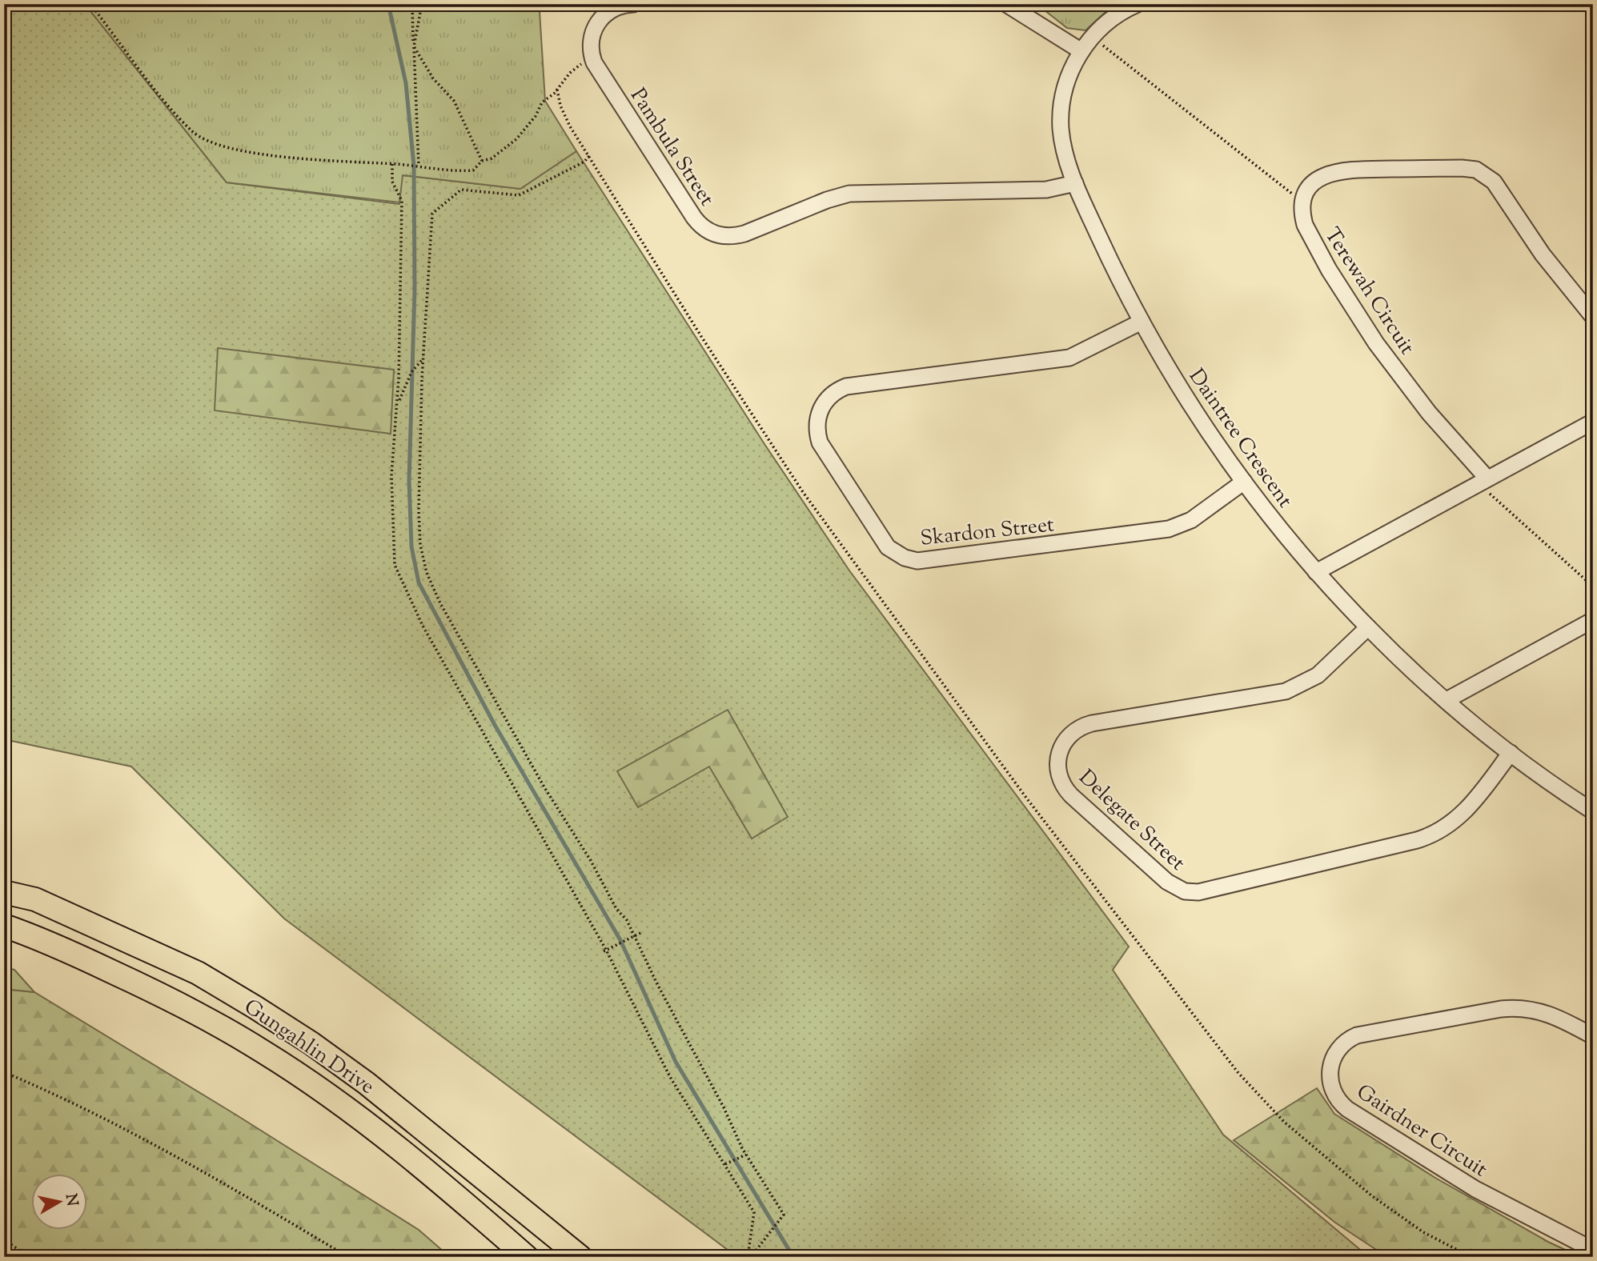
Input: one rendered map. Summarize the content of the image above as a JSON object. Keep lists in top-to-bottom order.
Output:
{
  "streets": {
    "highway": ["Gungahlin Drive"],
    "street": [
      "Pambula Street",
      "Terewah Circuit",
      "Daintree Crescent",
      "Skardon Street",
      "Delegate Street",
      "Gairdner Circuit"
    ]
  },
  "crossings": [
    ["Pambula Street", "Daintree Crescent"],
    ["Daintree Crescent", "Skardon Street"],
    ["Daintree Crescent", "Delegate Street"]
  ],
  "north": "right"
}
